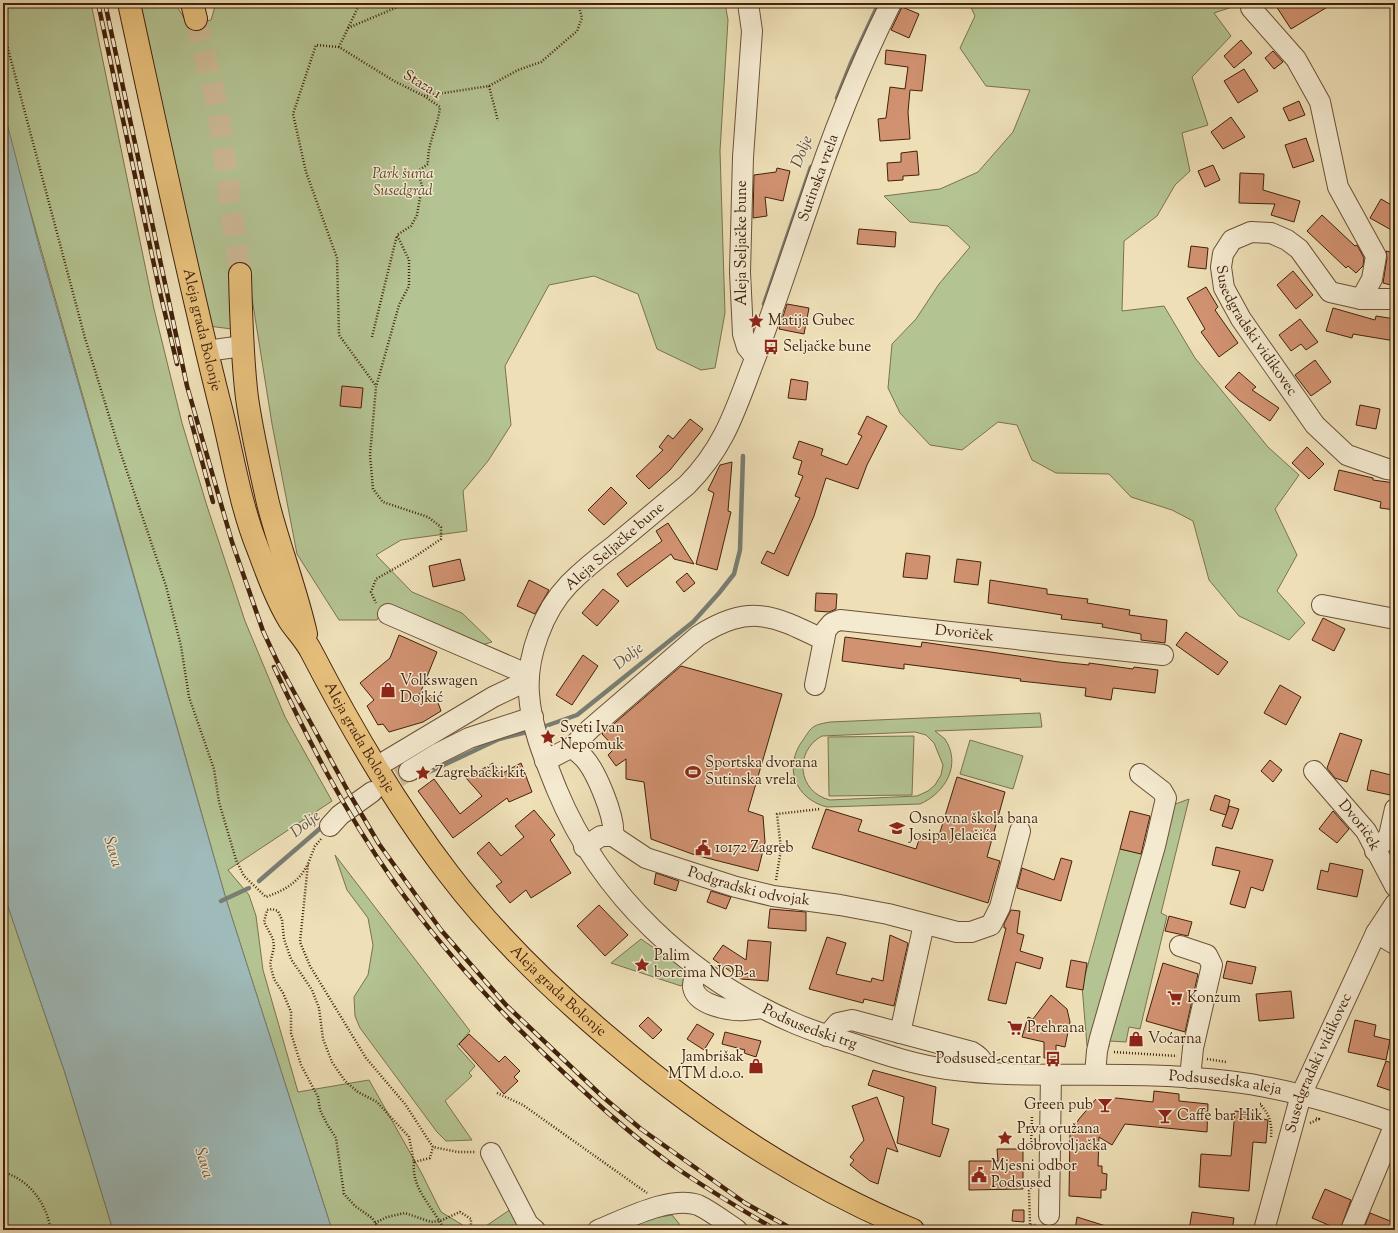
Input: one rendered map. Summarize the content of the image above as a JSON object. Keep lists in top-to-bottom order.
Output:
{
  "streets": {
    "main road": ["Aleja grada Bolonje"],
    "street": [
      "Sutinska vrela",
      "Aleja Seljačke bune",
      "Susedgradski vidikovec",
      "Dvoriček",
      "Podgradski odvojak",
      "Podsusedski trg",
      "Podsusedska aleja"
    ],
    "path": ["Staza 1"]
  },
  "crossings": [
    ["Sutinska vrela", "Aleja Seljačke bune"],
    ["Aleja Seljačke bune", "Podsusedski trg"],
    ["Susedgradski vidikovec", "Podsusedska aleja"],
    ["Podsusedski trg", "Podsusedska aleja"]
  ],
  "water": ["Dolje", "Sava"],
  "parks": ["Park šuma Susedgrad"],
  "places": {
    "place": [
      "Matija Gubec",
      "Sveti Ivan Nepomuk",
      "Zagrebački kit",
      "Palim borcima NOB-a",
      "Prva oružana dobrovoljačka"
    ],
    "bus stop": ["Seljačke bune", "Podsused-centar"],
    "shop": ["Volkswagen Dojkić", "Voćarna", "Jambrišak MTM d.o.o."],
    "sports": ["Sportska dvorana Sutinska vrela"],
    "school or university": ["Osnovna škola bana Josipa Jelačića"],
    "public building": ["10172 Zagreb", "Mjesni odbor Podsused"],
    "supermarket": ["Konzum", "Prehrana"],
    "bar": ["Green pub", "Caffe bar Hik"]
  }
}
